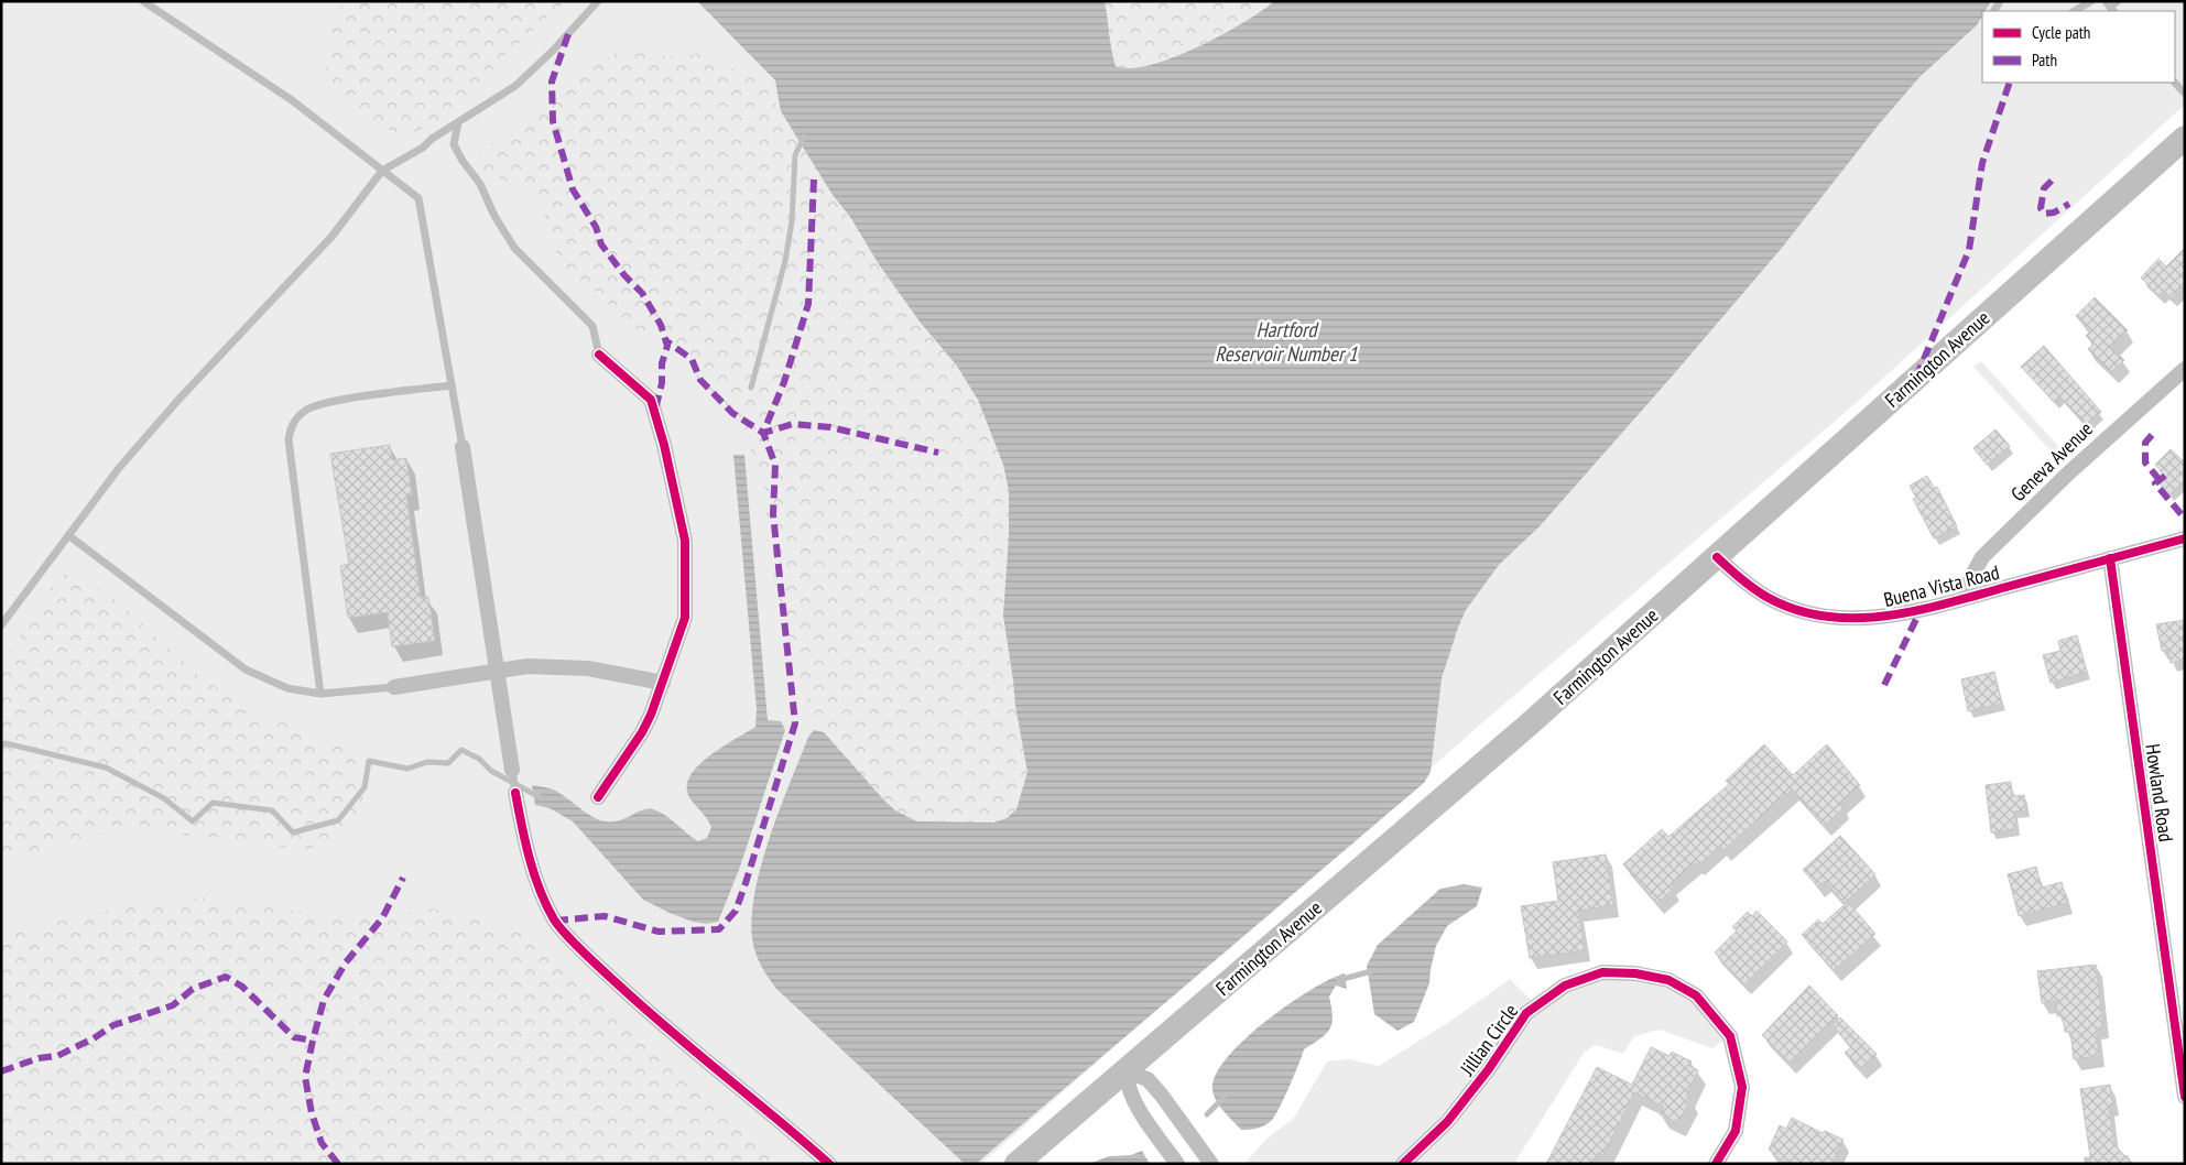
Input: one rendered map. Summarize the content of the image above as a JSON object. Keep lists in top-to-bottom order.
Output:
{
  "streets": {
    "main road": ["Farmington Avenue"],
    "street": [
      "Geneva Avenue",
      "Buena Vista Road",
      "Howland Road",
      "Jillian Circle"
    ]
  },
  "crossings": [
    ["Farmington Avenue", "Buena Vista Road"],
    ["Geneva Avenue", "Buena Vista Road"],
    ["Buena Vista Road", "Howland Road"]
  ],
  "water": ["Hartford Reservoir Number 1"],
  "legend": ["Cycle path", "Path"]
}
